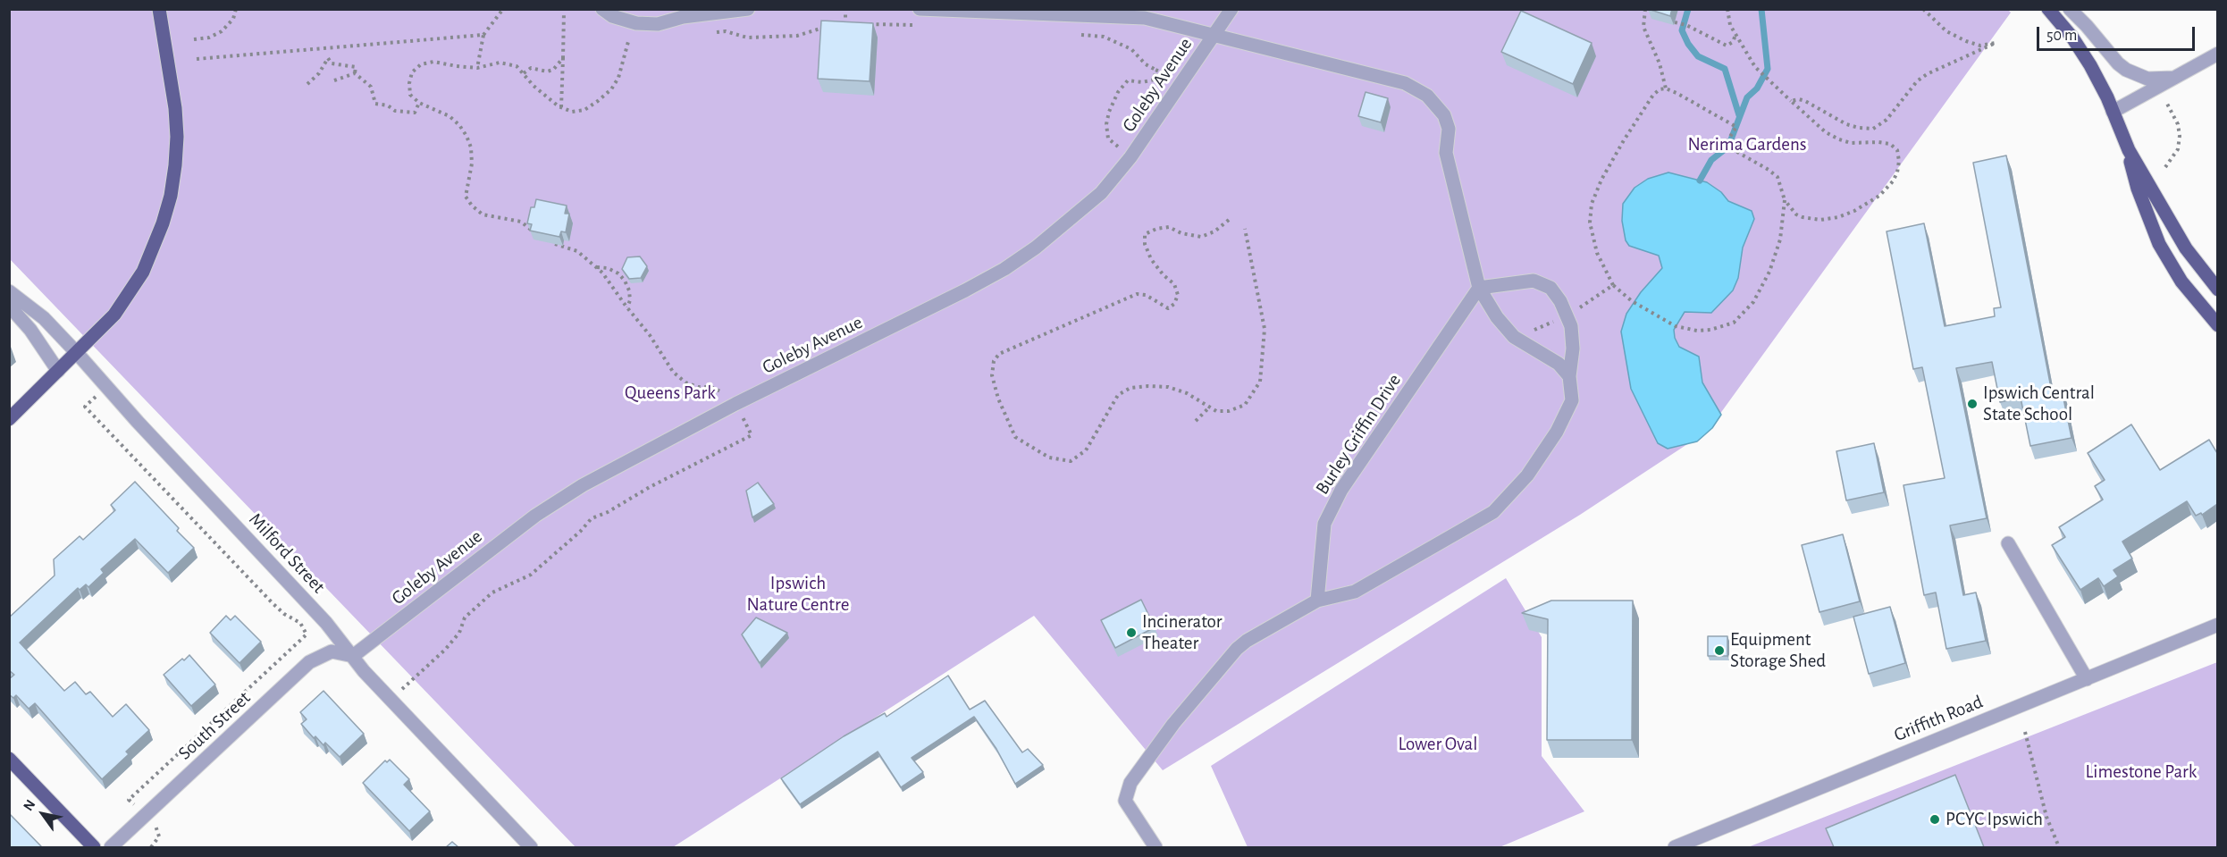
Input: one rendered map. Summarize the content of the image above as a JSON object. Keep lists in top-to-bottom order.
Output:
{
  "streets": {
    "street": [
      "Goleby Avenue",
      "Burley Griffin Drive",
      "Milford Street",
      "Griffith Road",
      "South Street"
    ]
  },
  "crossings": [
    ["Goleby Avenue", "Milford Street"],
    ["Goleby Avenue", "South Street"],
    ["Milford Street", "South Street"]
  ],
  "parks": [
    "Nerima Gardens",
    "Queens Park",
    "Ipswich Nature Centre",
    "Lower Oval",
    "Limestone Park"
  ],
  "places": [
    "Ipswich Central State School",
    "Incinerator Theater",
    "Equipment Storage Shed",
    "PCYC Ipswich"
  ],
  "scale_bar": "50 m",
  "north": "top left"
}
